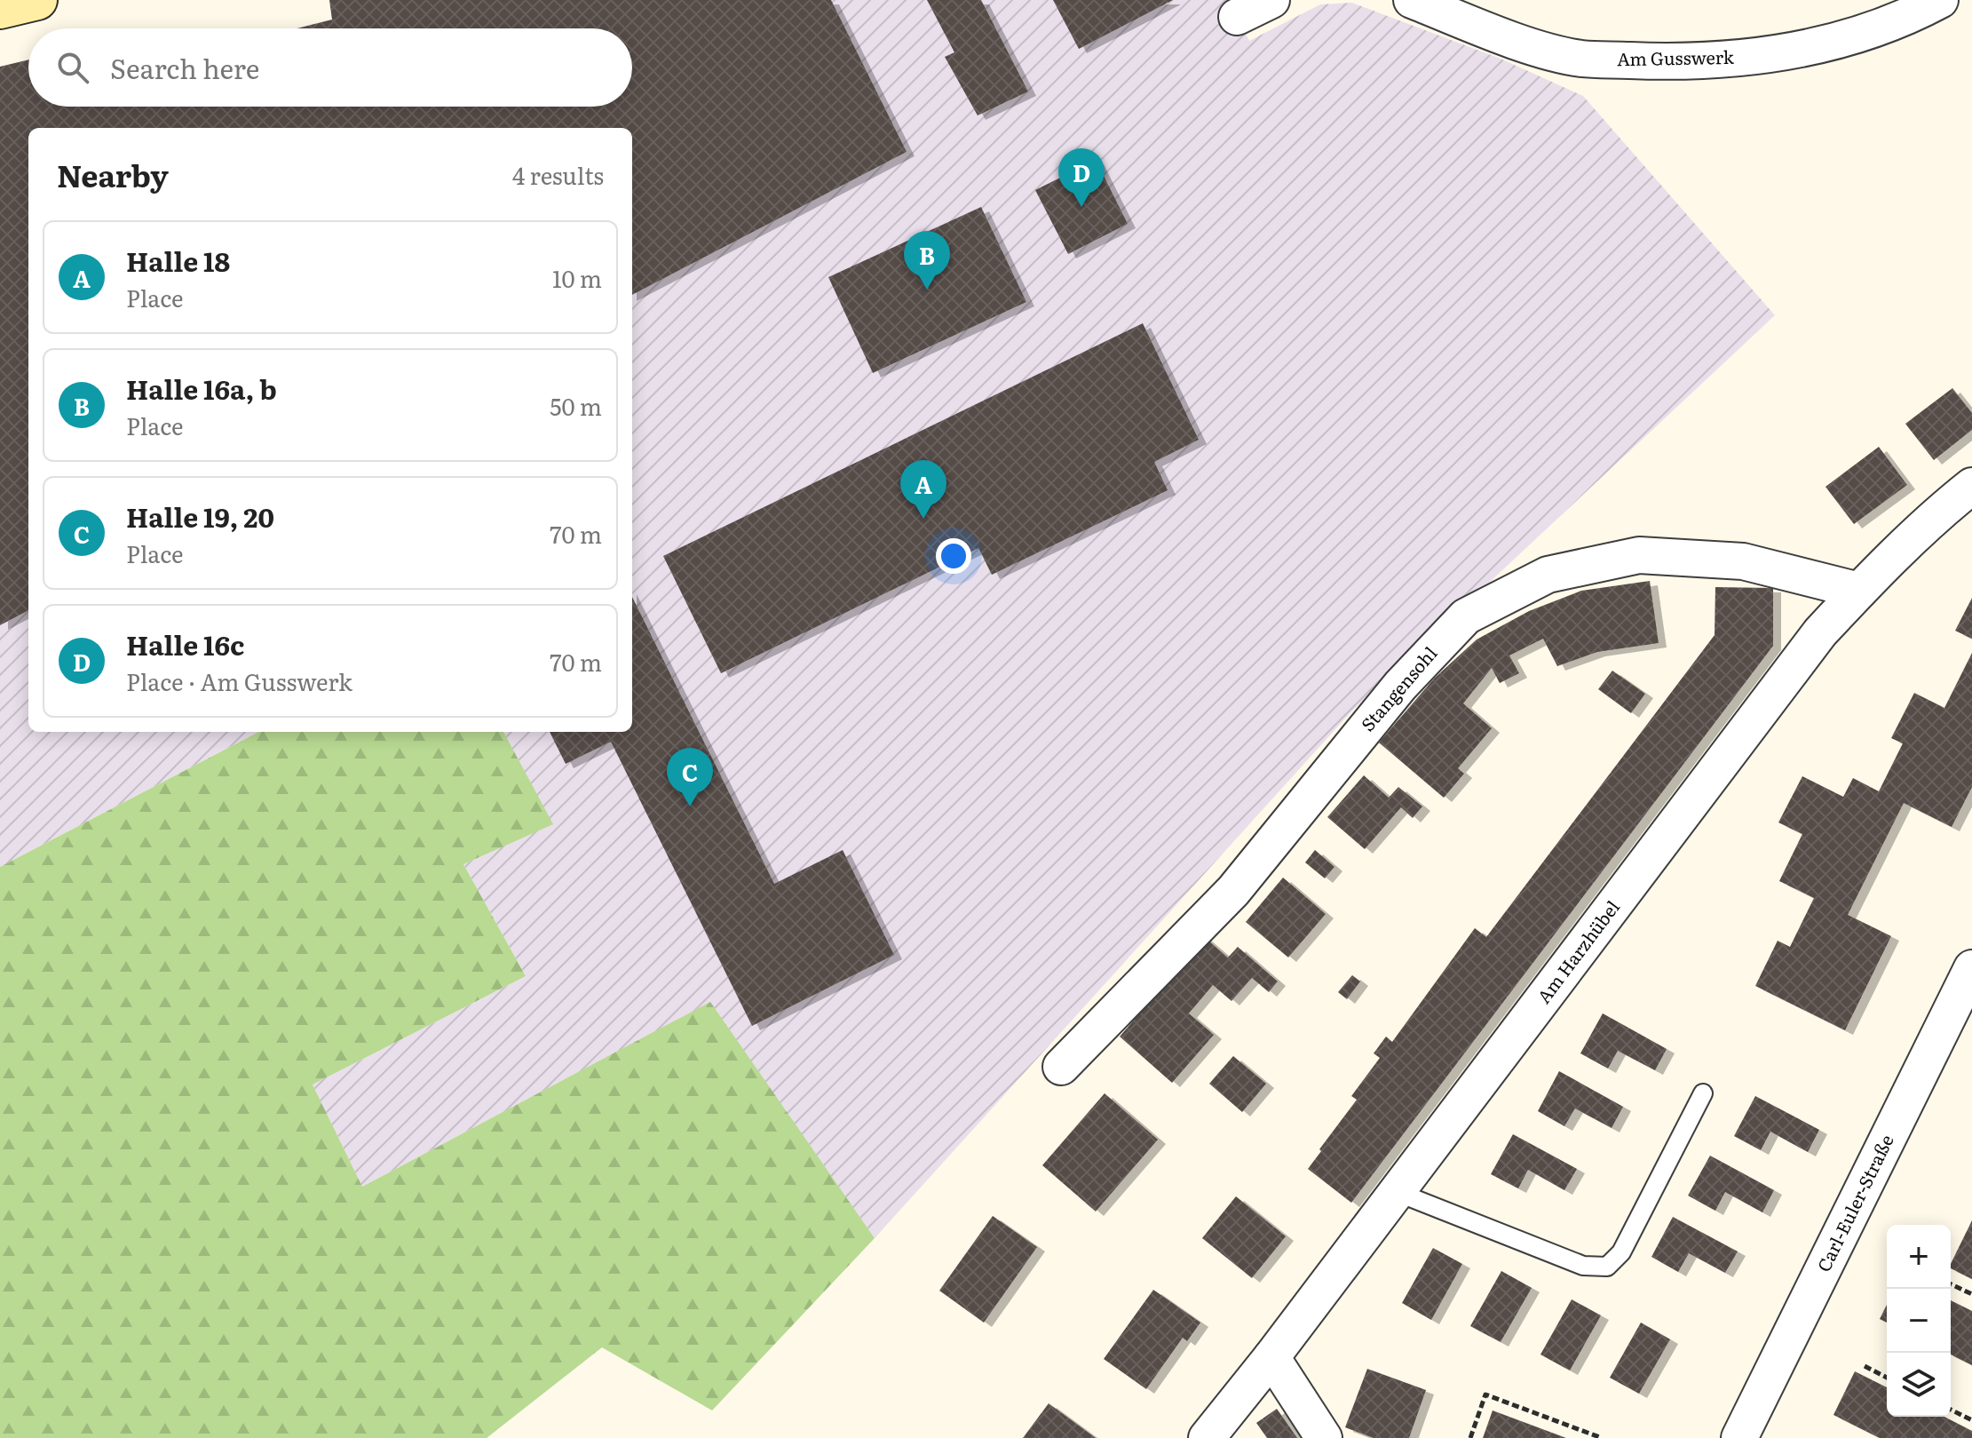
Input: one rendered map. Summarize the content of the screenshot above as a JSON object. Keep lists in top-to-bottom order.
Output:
{
  "streets": {
    "street": [
      "Am Gusswerk",
      "Stangensohl",
      "Am Harzhübel",
      "Carl-Euler-Straße"
    ]
  },
  "crossings": [
    ["Stangensohl", "Am Harzhübel"]
  ],
  "page": {
    "search": "Search here",
    "heading": ["Nearby", "4 results"],
    "pins": [
      "D",
      "B",
      "A",
      "C"
    ],
    "list": [
      {
        "mark": "A",
        "name": "Halle 18",
        "note": "Place",
        "value": "10 m"
      },
      {
        "mark": "B",
        "name": "Halle 16a, b",
        "note": "Place",
        "value": "50 m"
      },
      {
        "mark": "C",
        "name": "Halle 19, 20",
        "note": "Place",
        "value": "70 m"
      },
      {
        "mark": "D",
        "name": "Halle 16c",
        "note": "Place · Am Gusswerk",
        "value": "70 m"
      }
    ],
    "map_buttons": ["+", "−"]
  }
}
